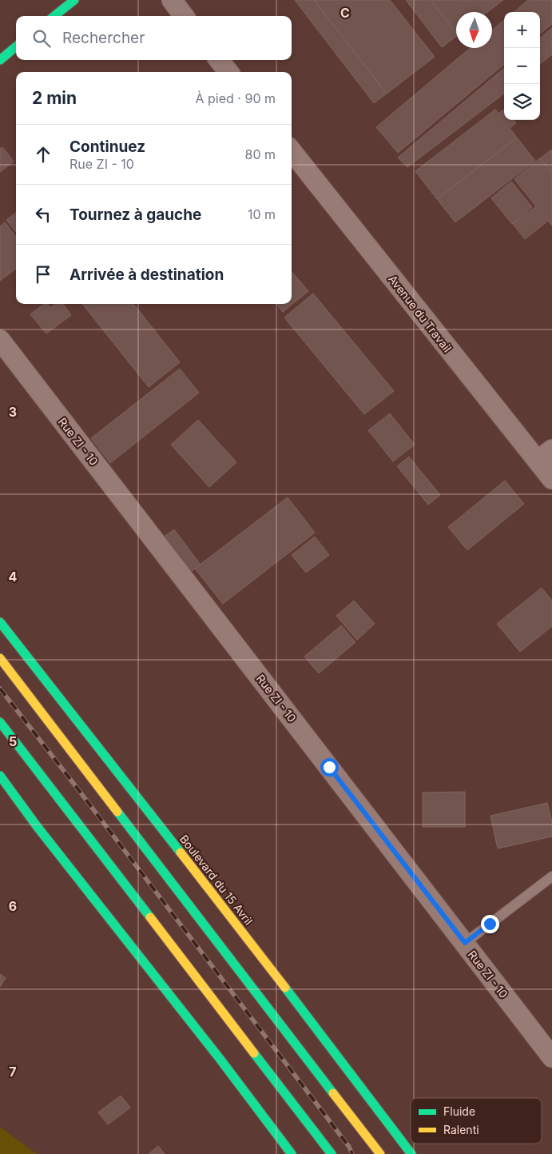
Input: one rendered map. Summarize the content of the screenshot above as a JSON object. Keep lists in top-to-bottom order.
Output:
{
  "streets": {
    "main road": ["Boulevard du 15 Avril"],
    "street": ["Avenue du Travail", "Rue ZI - 10"]
  },
  "legend": ["Fluide", "Ralenti"],
  "north": "bottom",
  "page": {
    "map_buttons": ["+", "−"],
    "search": "Rechercher",
    "heading": ["2 min", "À pied · 90 m"],
    "list": [
      ["Continuez", "Rue ZI - 10", "80 m"],
      ["Tournez à gauche", "10 m"],
      "Arrivée à destination"
    ]
  },
  "grid": {
    "columns": ["C"],
    "rows": [
      "3",
      "4",
      "5",
      "6",
      "7"
    ]
  }
}
